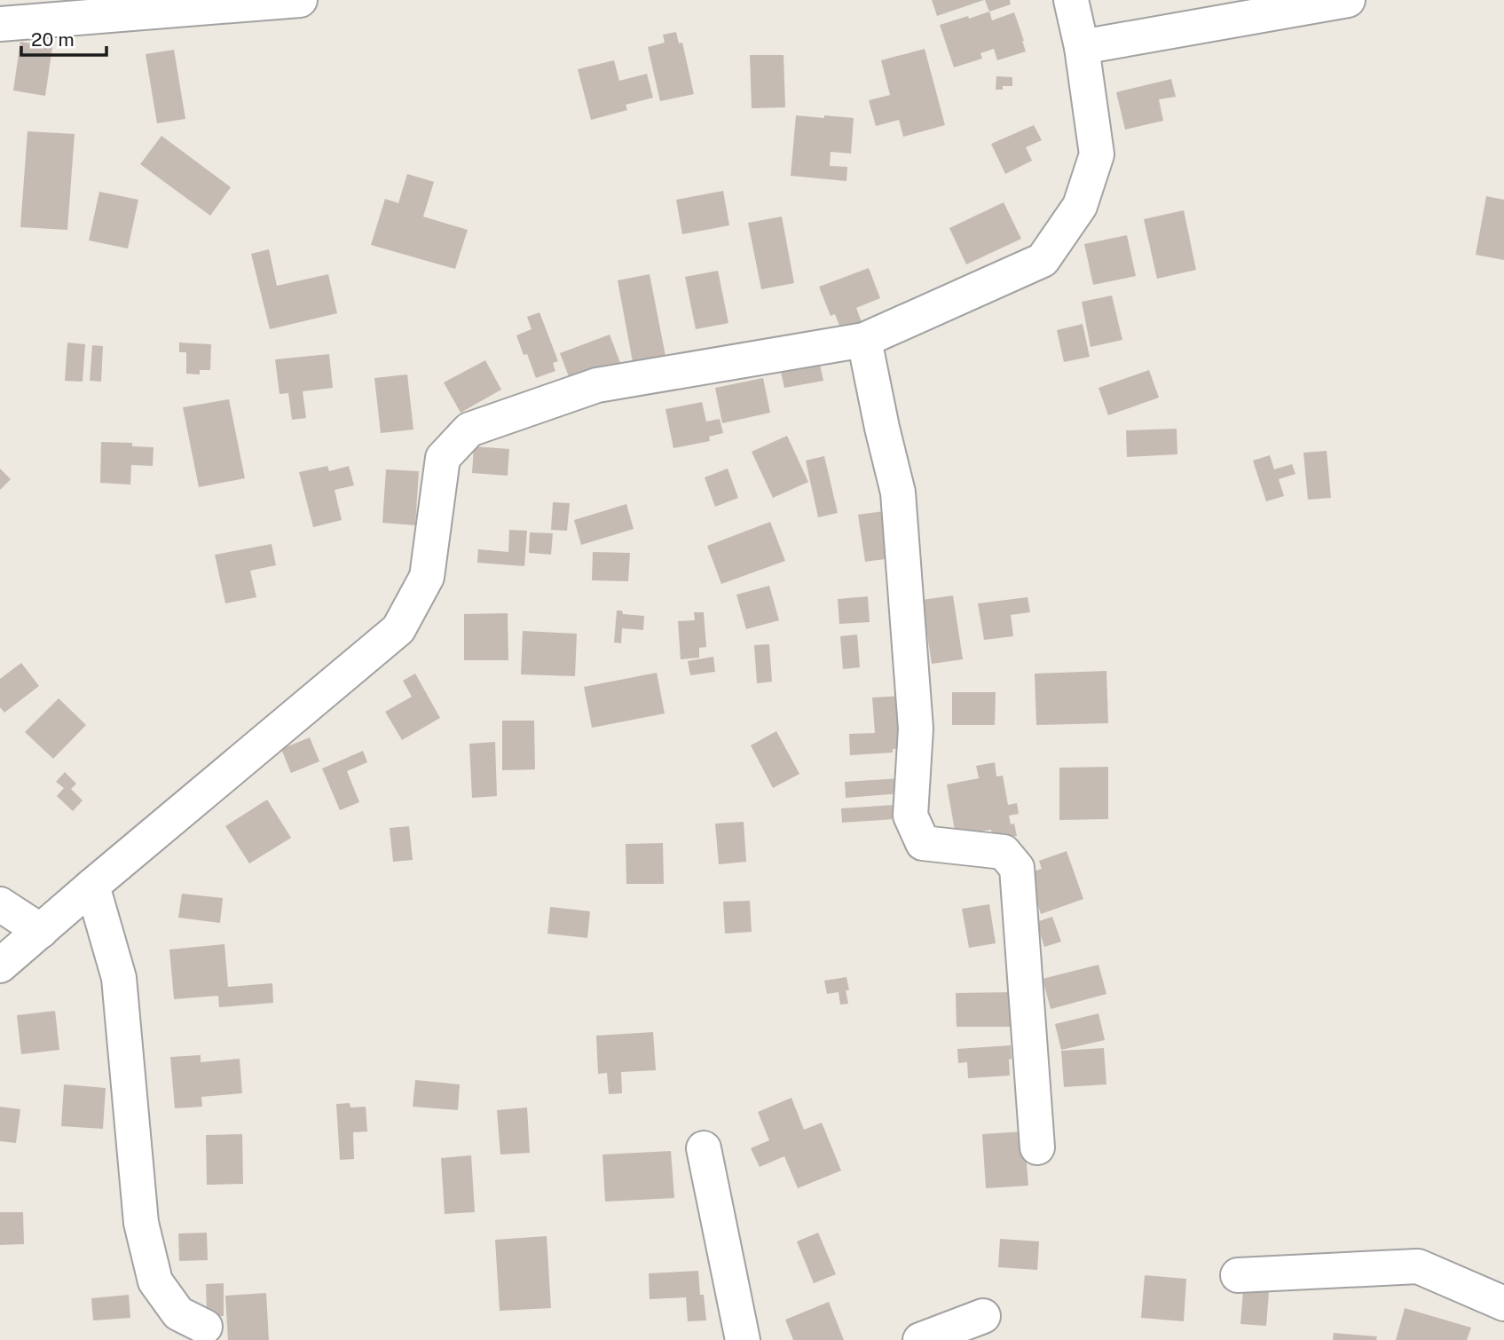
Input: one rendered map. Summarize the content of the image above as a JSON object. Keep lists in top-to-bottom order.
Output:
{
  "scale_bar": "20 m"
}
